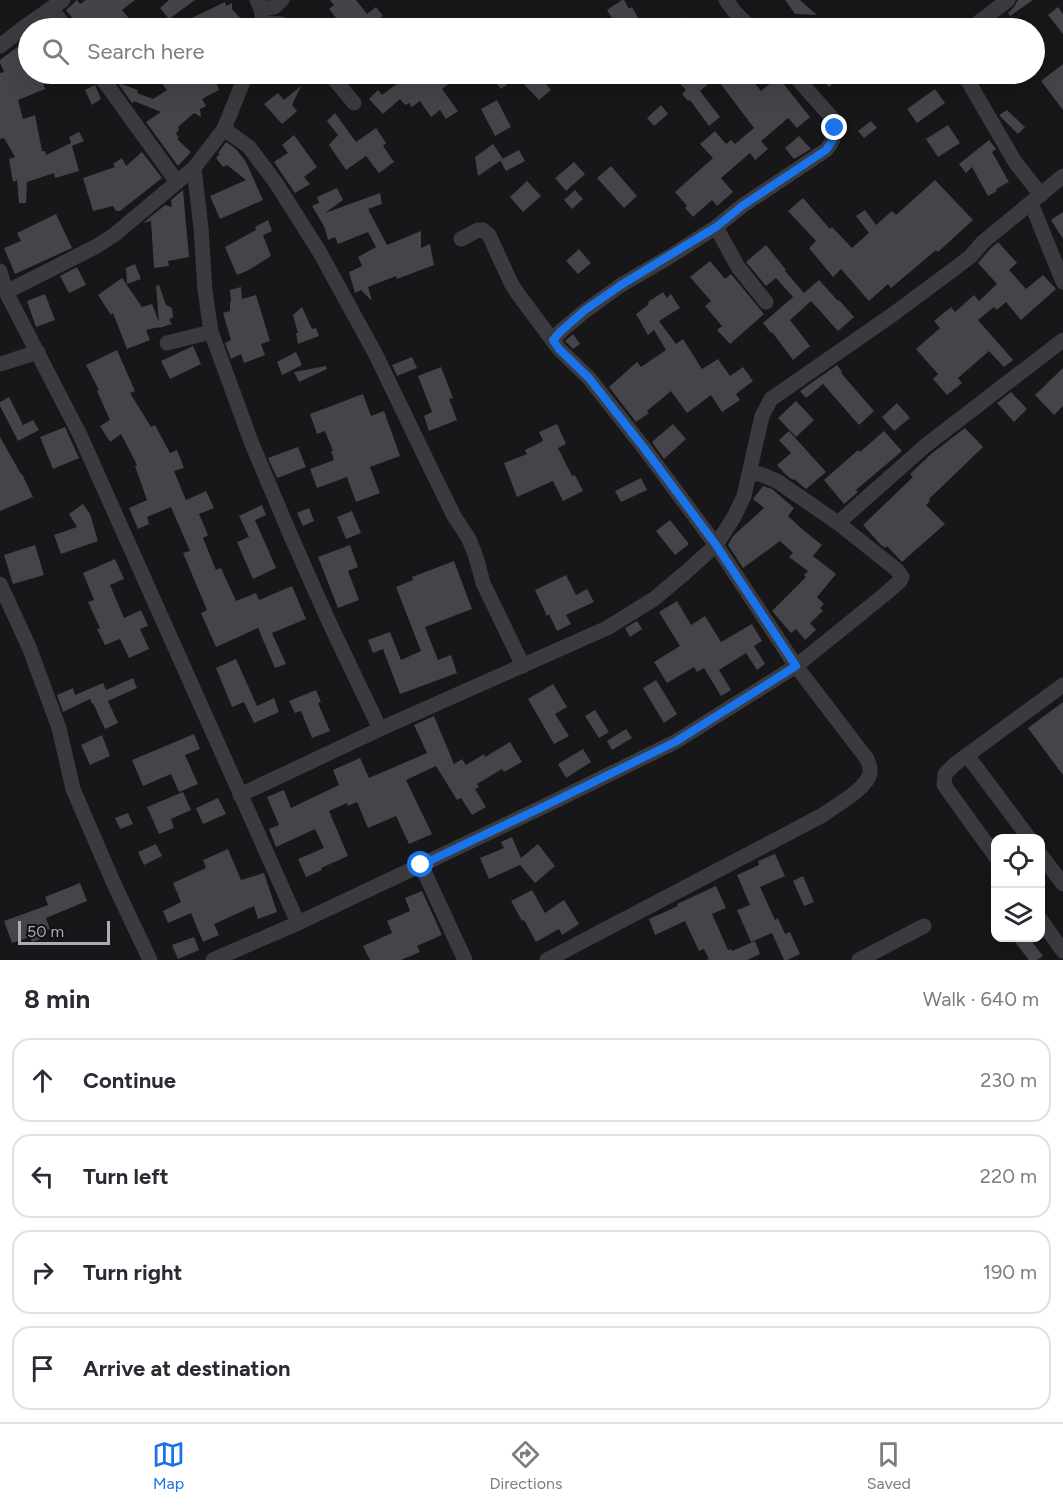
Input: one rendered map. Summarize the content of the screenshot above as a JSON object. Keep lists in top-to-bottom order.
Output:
{
  "scale_bar": "50 m",
  "page": {
    "search": "Search here",
    "scale": "50 m",
    "heading": ["8 min", "Walk · 640 m"],
    "list": [
      ["Continue", "230 m"],
      ["Turn left", "220 m"],
      ["Turn right", "190 m"],
      "Arrive at destination"
    ],
    "nav": ["Map", "Directions", "Saved"]
  }
}
